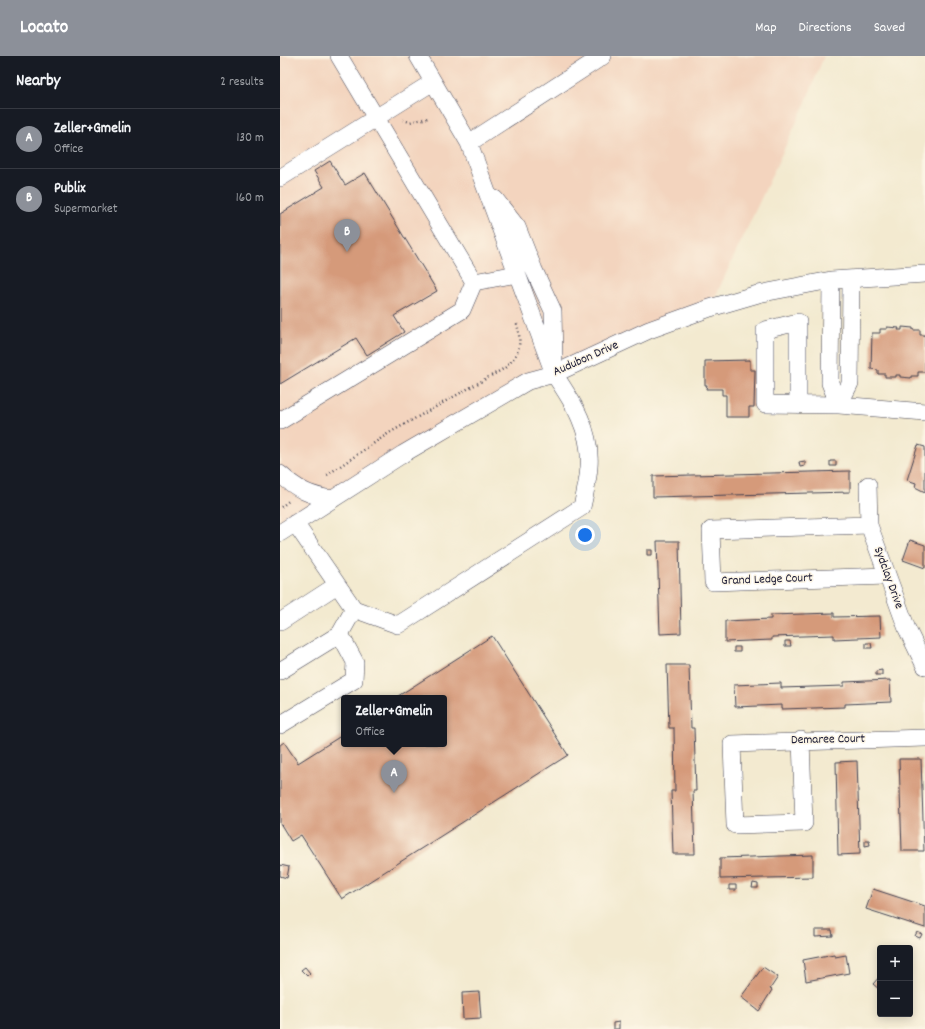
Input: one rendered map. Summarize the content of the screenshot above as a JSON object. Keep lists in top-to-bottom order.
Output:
{
  "streets": {
    "street": [
      "Audubon Drive",
      "Sydclay Drive",
      "Grand Ledge Court",
      "Demaree Court"
    ]
  },
  "crossings": [
    ["Sydclay Drive", "Grand Ledge Court"]
  ],
  "page": {
    "header": "Locato",
    "nav": ["Map", "Directions", "Saved"],
    "heading": ["Nearby", "2 results"],
    "list": [
      {
        "mark": "A",
        "name": "Zeller+Gmelin",
        "note": "Office",
        "value": "130 m"
      },
      {
        "mark": "B",
        "name": "Publix",
        "note": "Supermarket",
        "value": "160 m"
      }
    ],
    "pins": ["B", "A"],
    "popup": ["Zeller+Gmelin", "Office"],
    "map_buttons": ["+", "−"]
  }
}
